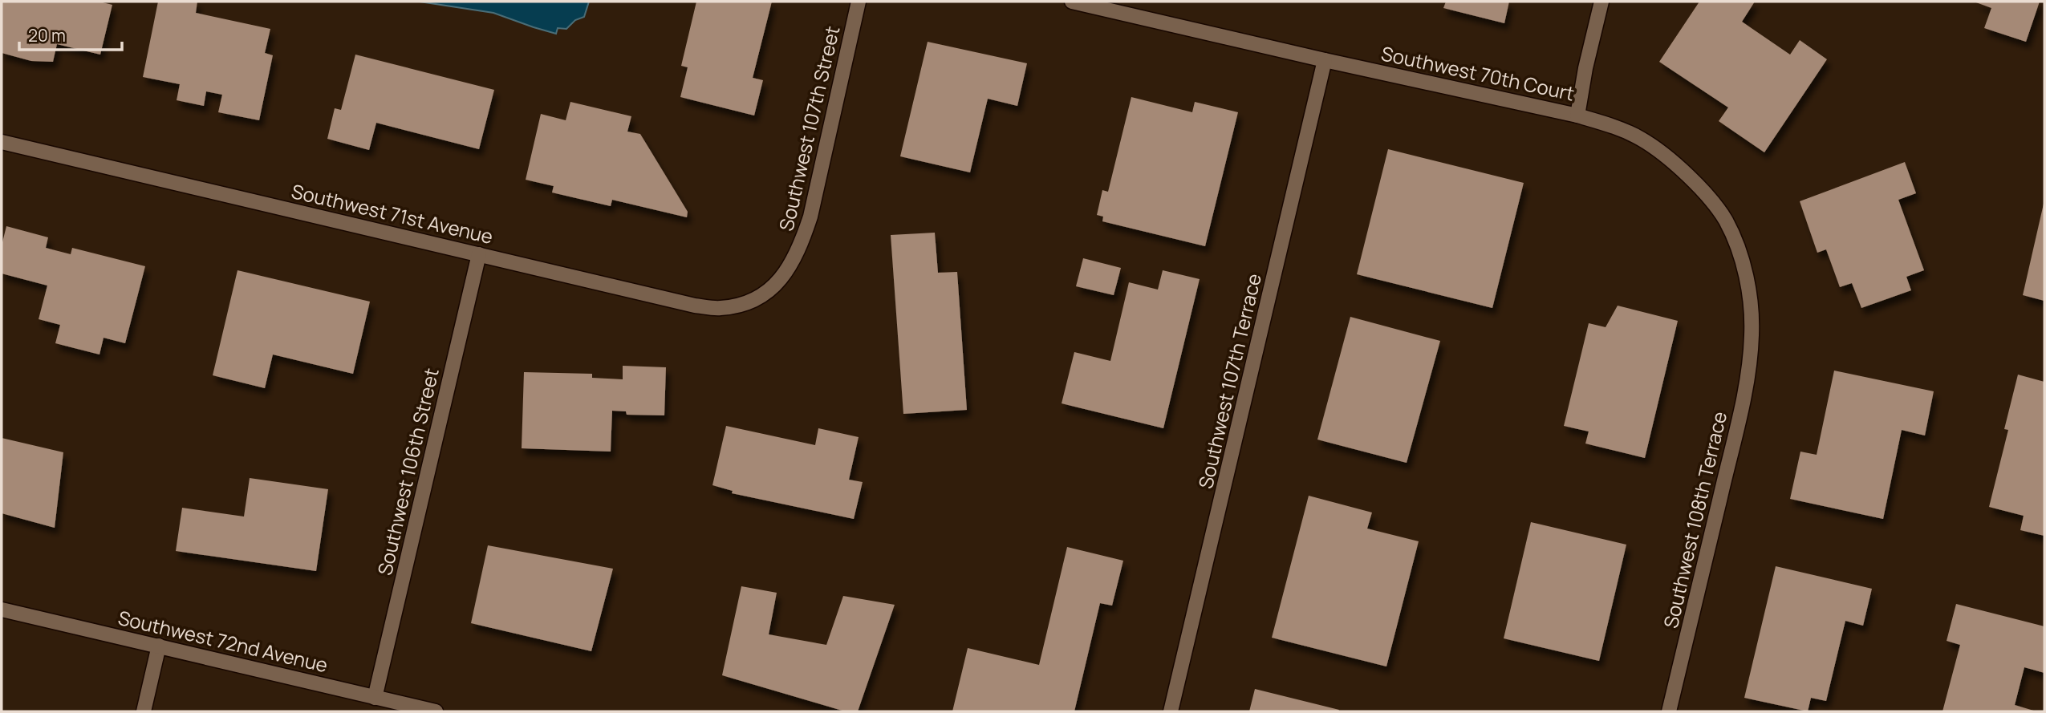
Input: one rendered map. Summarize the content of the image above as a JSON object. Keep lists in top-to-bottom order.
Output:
{
  "streets": {
    "street": [
      "Southwest 70th Court",
      "Southwest 107th Street",
      "Southwest 71st Avenue",
      "Southwest 107th Terrace",
      "Southwest 106th Street",
      "Southwest 108th Terrace",
      "Southwest 72nd Avenue"
    ]
  },
  "crossings": [
    ["Southwest 70th Court", "Southwest 107th Terrace"],
    ["Southwest 70th Court", "Southwest 108th Terrace"],
    ["Southwest 107th Street", "Southwest 71st Avenue"],
    ["Southwest 71st Avenue", "Southwest 106th Street"],
    ["Southwest 106th Street", "Southwest 72nd Avenue"]
  ],
  "scale_bar": "20 m"
}
